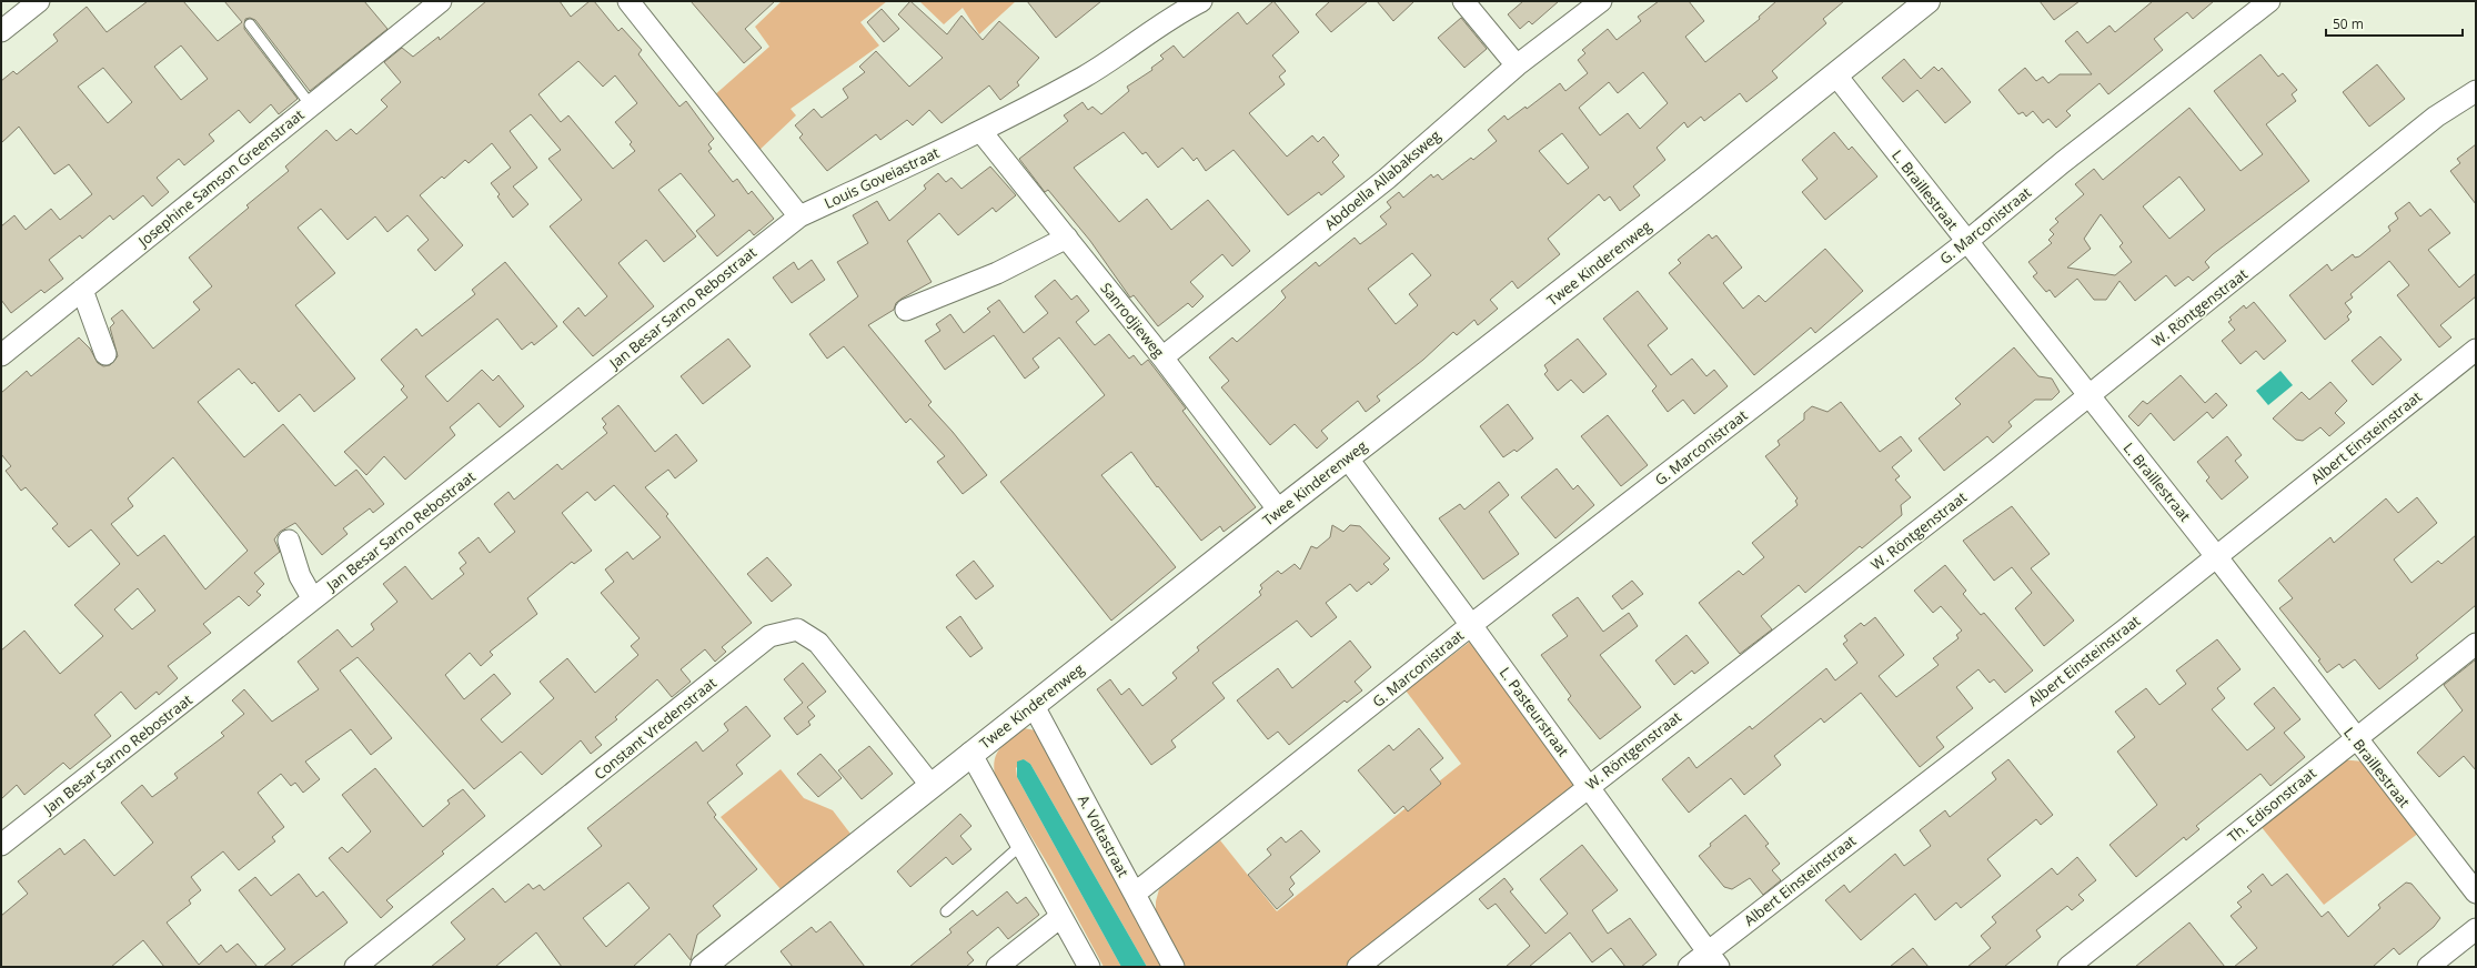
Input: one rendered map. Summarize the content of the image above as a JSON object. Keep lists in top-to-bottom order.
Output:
{
  "streets": {
    "street": [
      "Josephine Samson Greenstraat",
      "Louis Goveiastraat",
      "Abdoella Allabaksweg",
      "L. Braillestraat",
      "G. Marconistraat",
      "Twee Kinderenweg",
      "Jan Besar Sarno Rebostraat",
      "W. Röntgenstraat",
      "Sanrodjieweg",
      "Albert Einsteinstraat",
      "L. Pasteurstraat",
      "Constant Vredenstraat",
      "Th. Edisonstraat",
      "A. Voltastraat"
    ]
  },
  "crossings": [
    ["Louis Goveiastraat", "Jan Besar Sarno Rebostraat"],
    ["Louis Goveiastraat", "Sanrodjieweg"],
    ["Abdoella Allabaksweg", "Sanrodjieweg"],
    ["L. Braillestraat", "G. Marconistraat"],
    ["L. Braillestraat", "Twee Kinderenweg"],
    ["L. Braillestraat", "W. Röntgenstraat"],
    ["L. Braillestraat", "Albert Einsteinstraat"],
    ["L. Braillestraat", "Th. Edisonstraat"],
    ["G. Marconistraat", "L. Pasteurstraat"],
    ["G. Marconistraat", "A. Voltastraat"],
    ["Twee Kinderenweg", "Sanrodjieweg"],
    ["Twee Kinderenweg", "L. Pasteurstraat"],
    ["Twee Kinderenweg", "Constant Vredenstraat"],
    ["Twee Kinderenweg", "A. Voltastraat"],
    ["W. Röntgenstraat", "L. Pasteurstraat"],
    ["Albert Einsteinstraat", "L. Pasteurstraat"]
  ],
  "scale_bar": "50 m"
}
